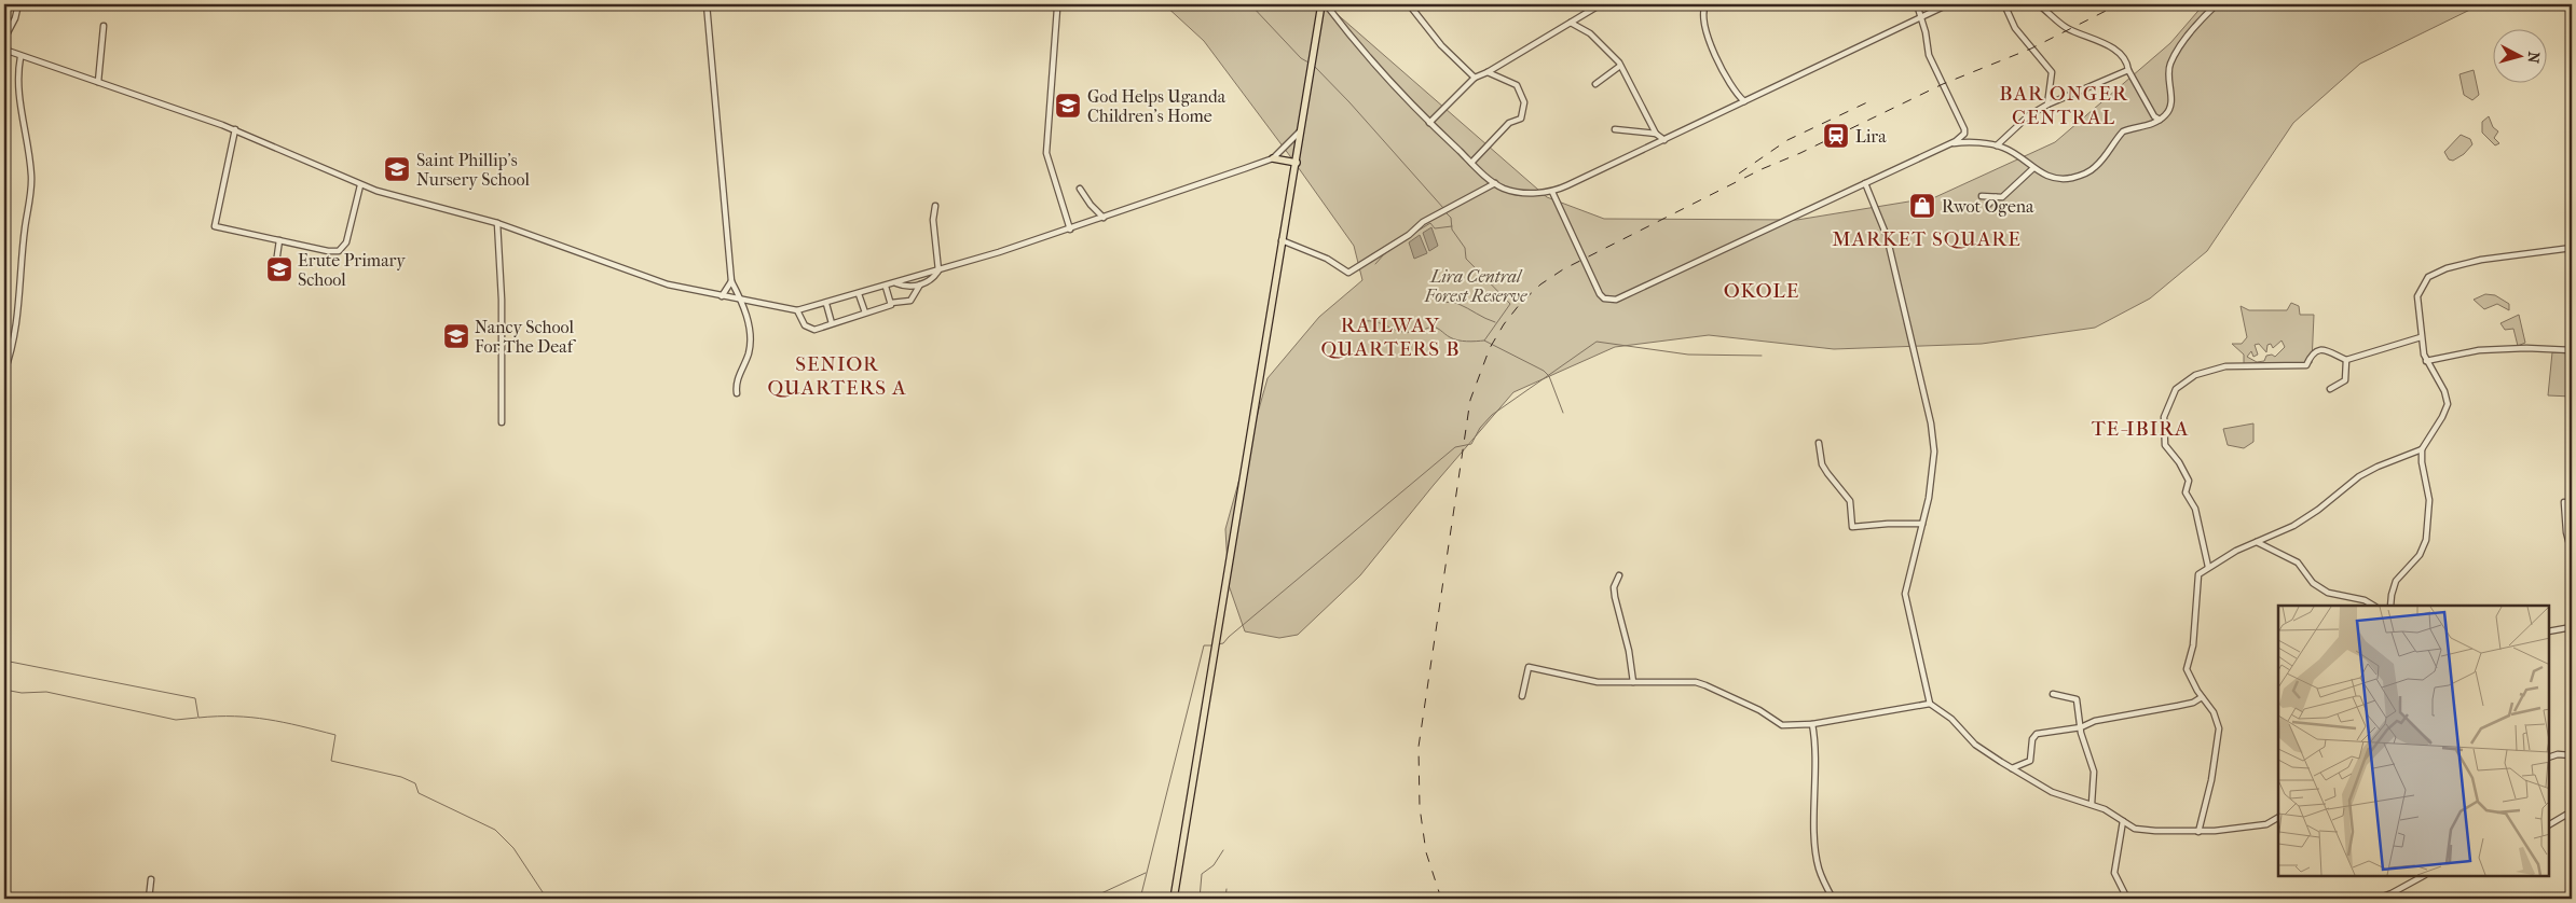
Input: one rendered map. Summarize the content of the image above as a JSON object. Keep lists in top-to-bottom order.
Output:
{
  "districts": [
    "BAR ONGER CENTRAL",
    "MARKET SQUARE",
    "OKOLE",
    "RAILWAY QUARTERS B",
    "SENIOR QUARTERS A",
    "TE-IBIRA"
  ],
  "parks": ["Lira Central Forest Reserve"],
  "places": {
    "school or university": [
      "God Helps Uganda Children's Home",
      "Saint Phillip's Nursery School",
      "Erute Primary School",
      "Nancy School For The Deaf"
    ],
    "station": ["Lira"],
    "shop": ["Rwot Ogena"]
  },
  "north": "right"
}
